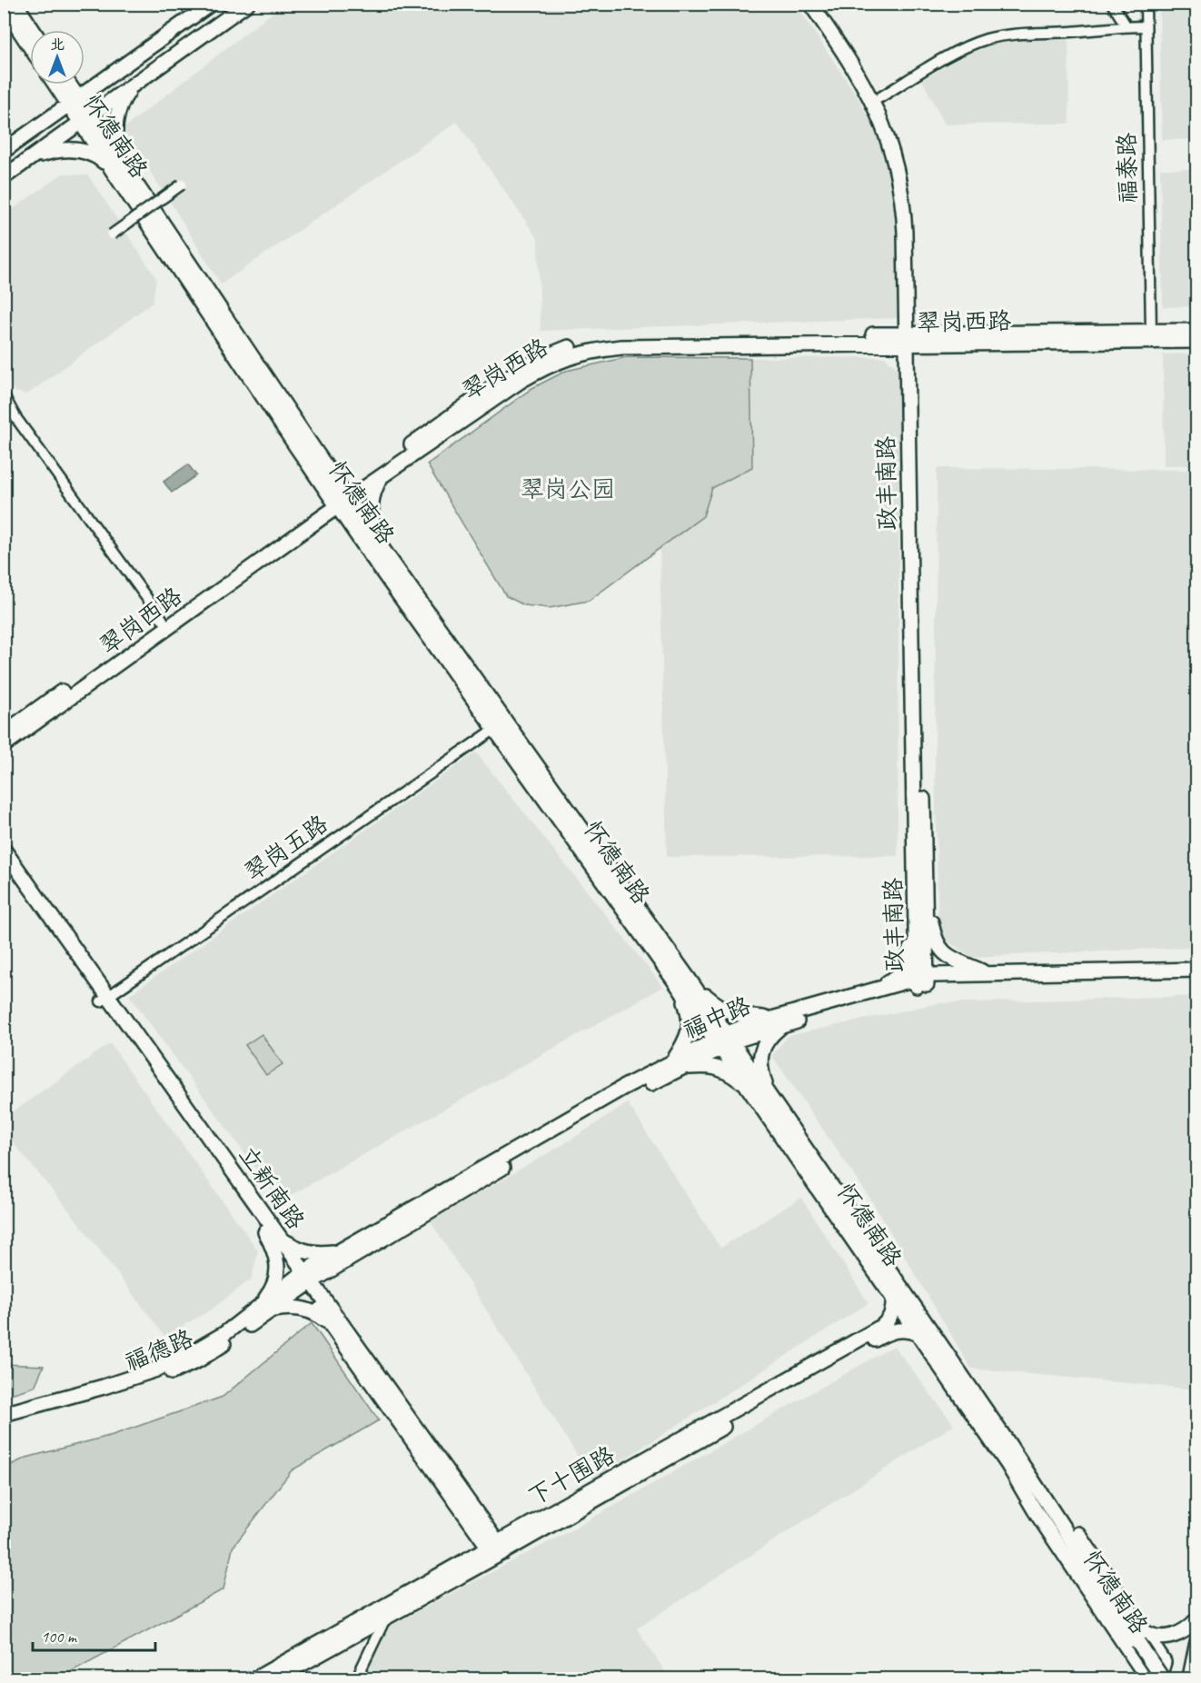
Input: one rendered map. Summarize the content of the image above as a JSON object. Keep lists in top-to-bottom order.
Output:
{
  "streets": {
    "main road": [
      "怀德南路",
      "翠岗西路",
      "政丰南路",
      "福中路",
      "立新南路",
      "福德路",
      "下十围路"
    ],
    "street": ["福泰路", "翠岗五路"]
  },
  "crossings": [
    ["怀德南路", "翠岗西路"],
    ["怀德南路", "翠岗五路"],
    ["怀德南路", "福中路"],
    ["怀德南路", "下十围路"],
    ["福泰路", "翠岗西路"],
    ["翠岗西路", "政丰南路"],
    ["政丰南路", "福中路"],
    ["翠岗五路", "立新南路"],
    ["福中路", "立新南路"],
    ["福中路", "福德路"],
    ["立新南路", "福德路"],
    ["立新南路", "下十围路"]
  ],
  "parks": ["翠岗公园"],
  "scale_bar": "100 m",
  "north": "top"
}
